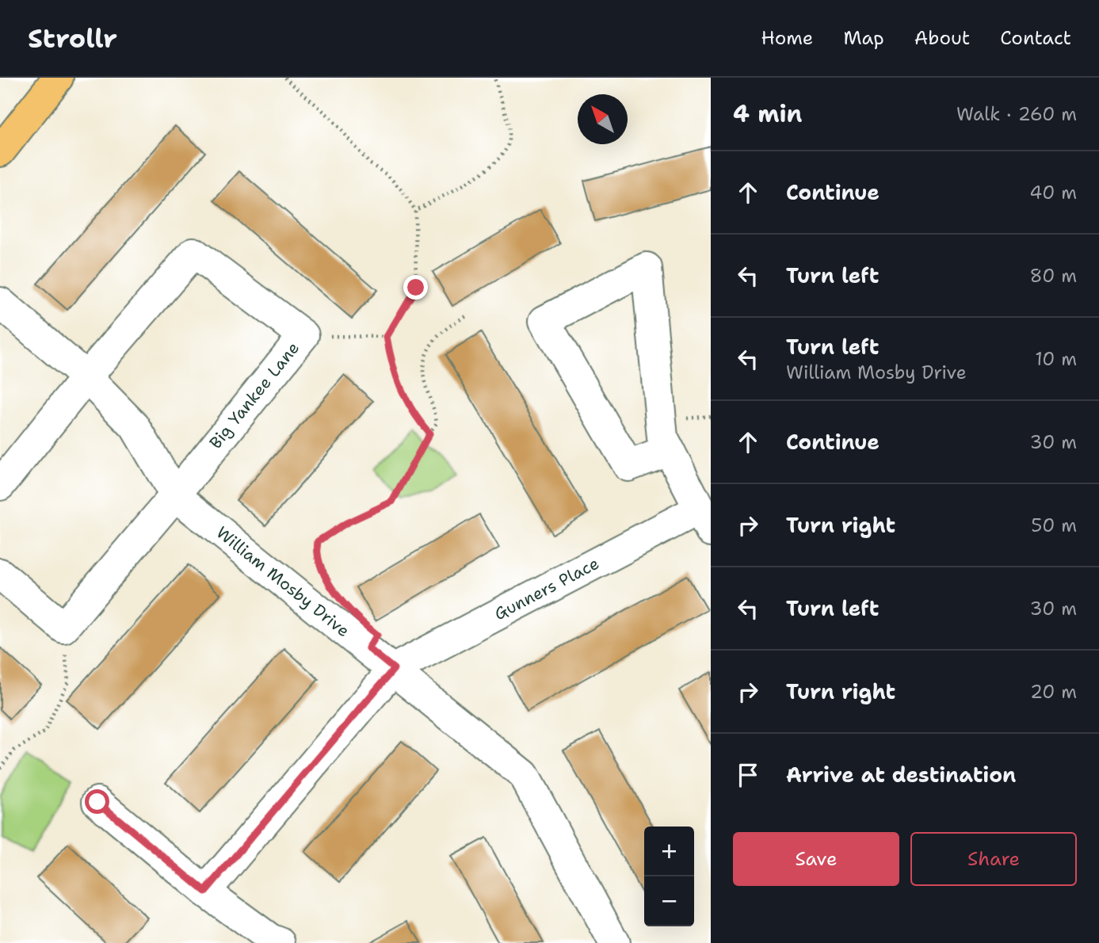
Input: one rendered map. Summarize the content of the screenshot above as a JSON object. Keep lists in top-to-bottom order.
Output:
{
  "streets": {
    "street": ["Big Yankee Lane", "William Mosby Drive", "Gunners Place"]
  },
  "crossings": [
    ["Big Yankee Lane", "William Mosby Drive"],
    ["William Mosby Drive", "Gunners Place"]
  ],
  "north": "top left",
  "page": {
    "header": "Strollr",
    "nav": [
      "Home",
      "Map",
      "About",
      "Contact"
    ],
    "heading": ["4 min", "Walk · 260 m"],
    "list": [
      ["Continue", "40 m"],
      ["Turn left", "80 m"],
      ["Turn left", "William Mosby Drive", "10 m"],
      ["Continue", "30 m"],
      ["Turn right", "50 m"],
      ["Turn left", "30 m"],
      ["Turn right", "20 m"],
      "Arrive at destination"
    ],
    "buttons": ["Save", "Share"],
    "map_buttons": ["+", "−"]
  }
}
